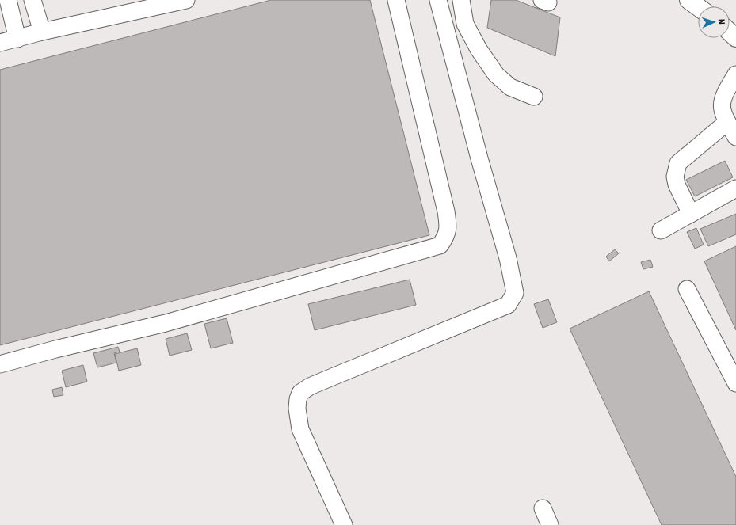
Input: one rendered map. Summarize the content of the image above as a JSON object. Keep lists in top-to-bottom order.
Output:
{
  "north": "right"
}
